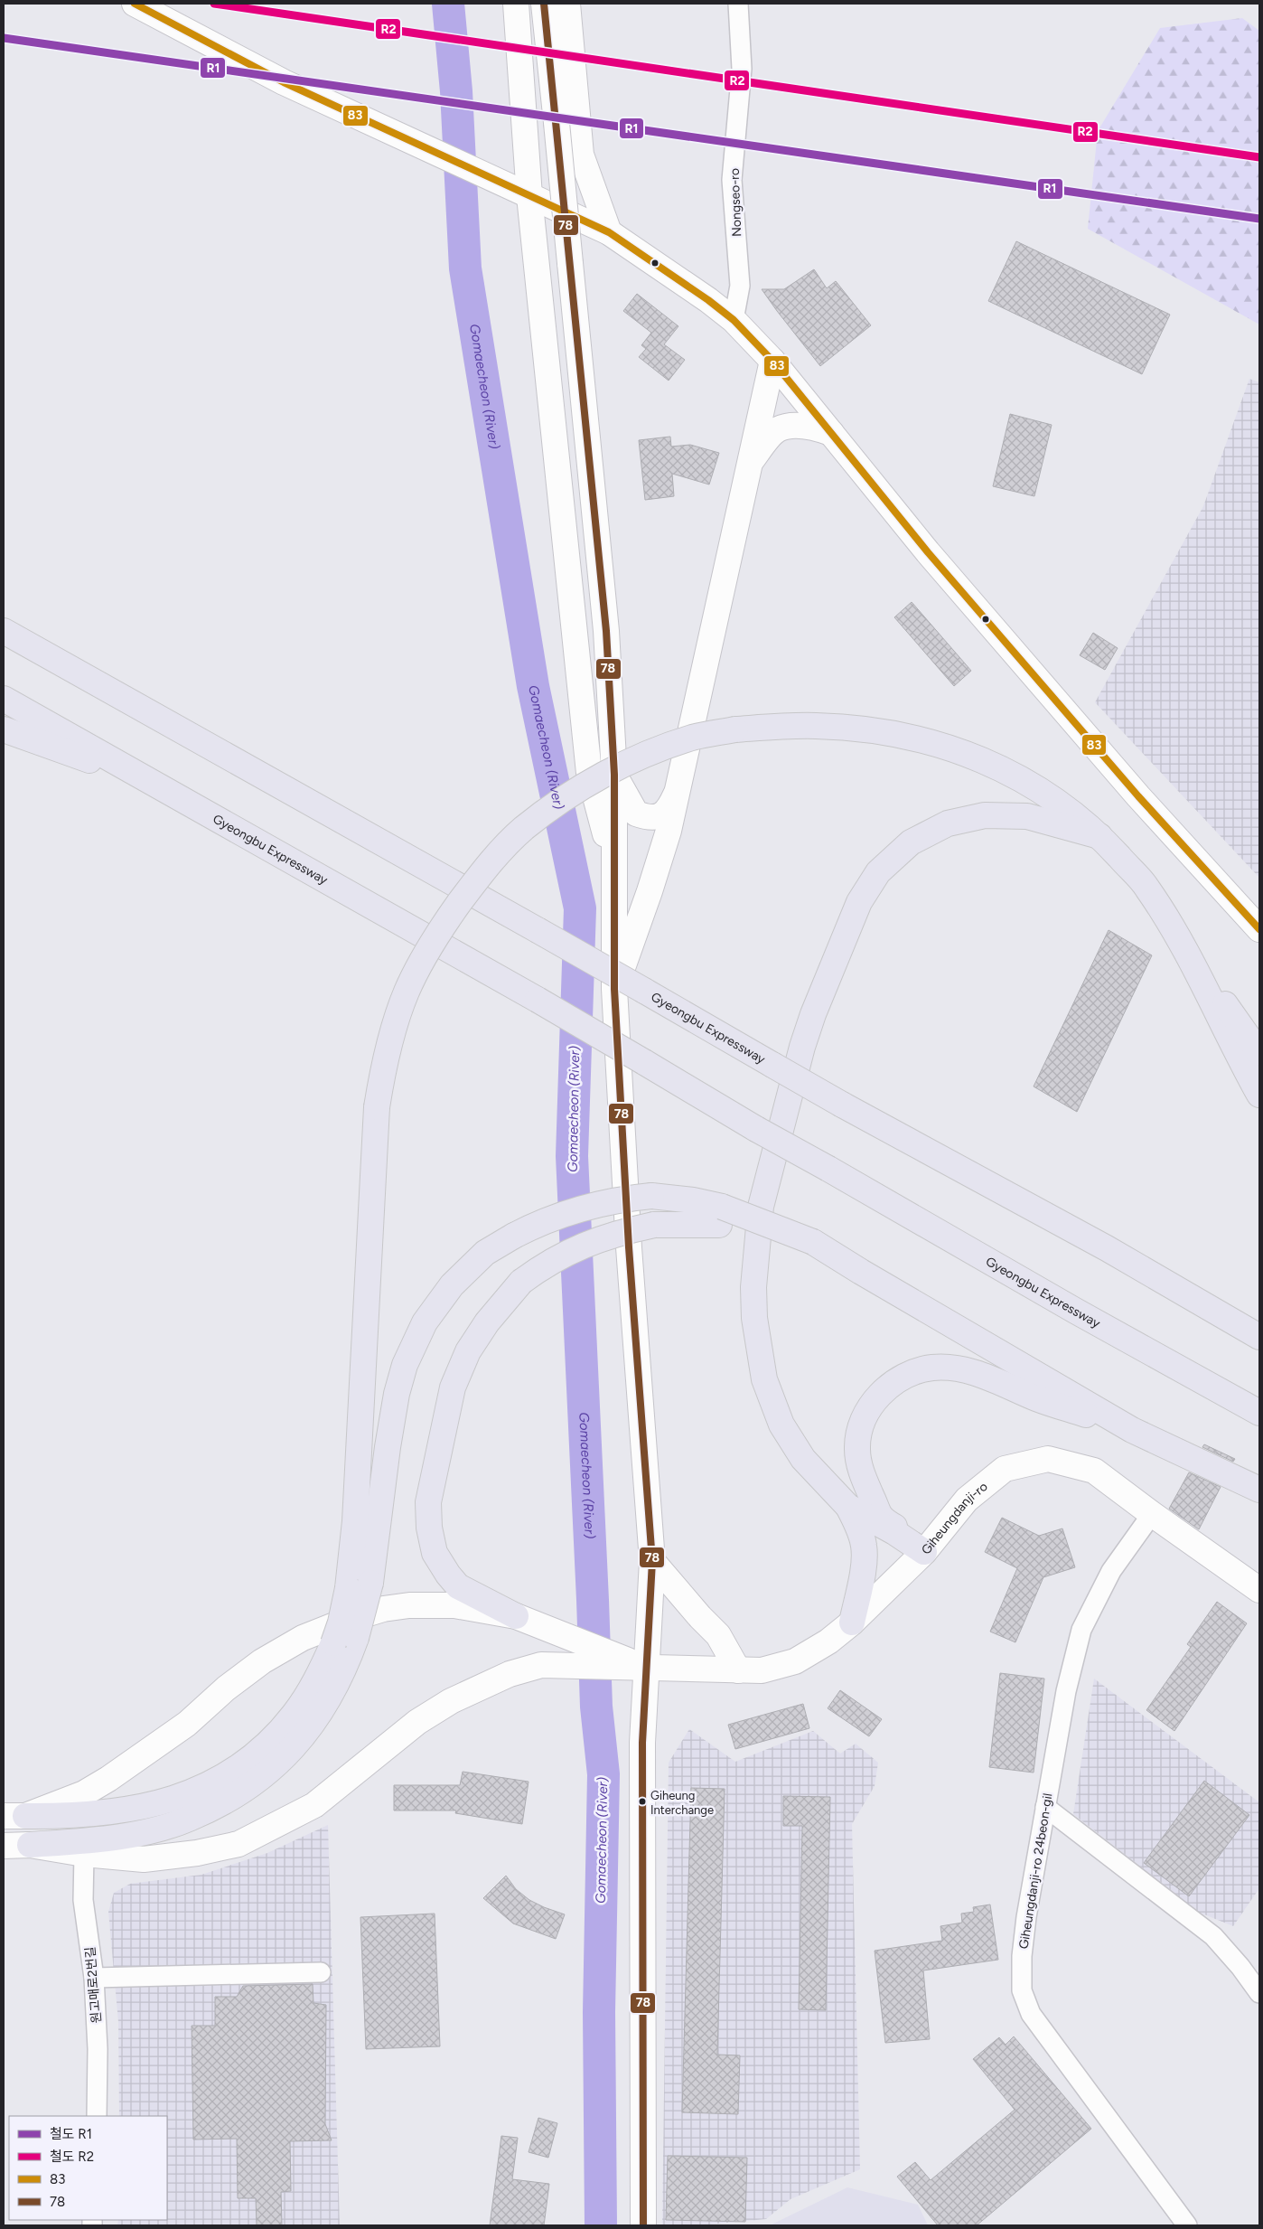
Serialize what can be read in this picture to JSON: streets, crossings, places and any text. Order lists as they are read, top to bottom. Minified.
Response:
{"streets":{"highway":["Gyeongbu Expressway"],"main road":["Giheungdanji-ro"],"street":["Nongseo-ro","Giheungdanji-ro 24beon-gil","원고매로2번길"]},"crossings":[["Giheungdanji-ro","Giheungdanji-ro 24beon-gil"]],"water":["Gomaecheon (River)"],"places":["Giheung Interchange"],"lines":["rail line R2","transit line 83","transit line 78","rail line R1"],"legend":["철도 R1","철도 R2","83","78"]}
